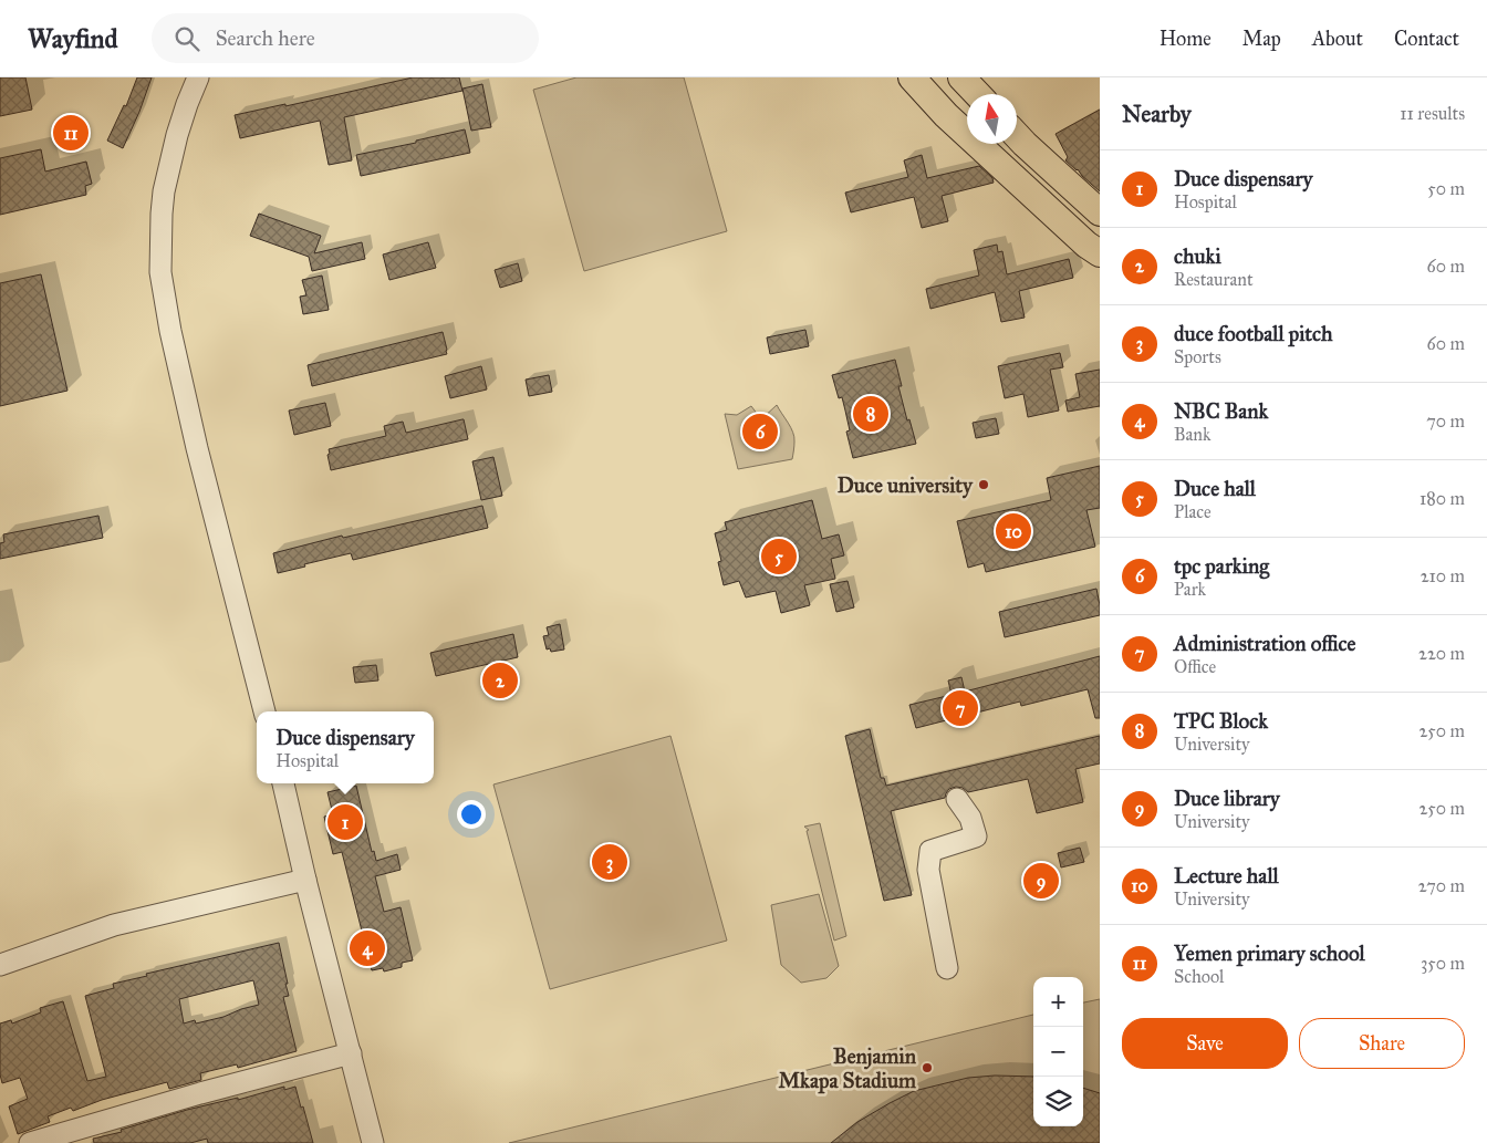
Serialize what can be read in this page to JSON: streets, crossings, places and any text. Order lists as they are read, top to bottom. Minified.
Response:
{"places":["Duce university","Benjamin Mkapa Stadium"],"north":"top","page":{"header":"Wayfind","search":"Search here","nav":["Home","Map","About","Contact"],"heading":["Nearby","11 results"],"pins":["11","8","6","10","5","2","7","1","3","9","4"],"list":[{"mark":"1","name":"Duce dispensary","note":"Hospital","value":"50 m"},{"mark":"2","name":"chuki","note":"Restaurant","value":"60 m"},{"mark":"3","name":"duce football pitch","note":"Sports","value":"60 m"},{"mark":"4","name":"NBC Bank","note":"Bank","value":"70 m"},{"mark":"5","name":"Duce hall","note":"Place","value":"180 m"},{"mark":"6","name":"tpc parking","note":"Park","value":"210 m"},{"mark":"7","name":"Administration office","note":"Office","value":"220 m"},{"mark":"8","name":"TPC Block","note":"University","value":"250 m"},{"mark":"9","name":"Duce library","note":"University","value":"250 m"},{"mark":"10","name":"Lecture hall","note":"University","value":"270 m"},{"mark":"11","name":"Yemen primary school","note":"School","value":"350 m"}],"popup":["Duce dispensary","Hospital"],"map_buttons":["+","−"],"buttons":["Save","Share"]}}
